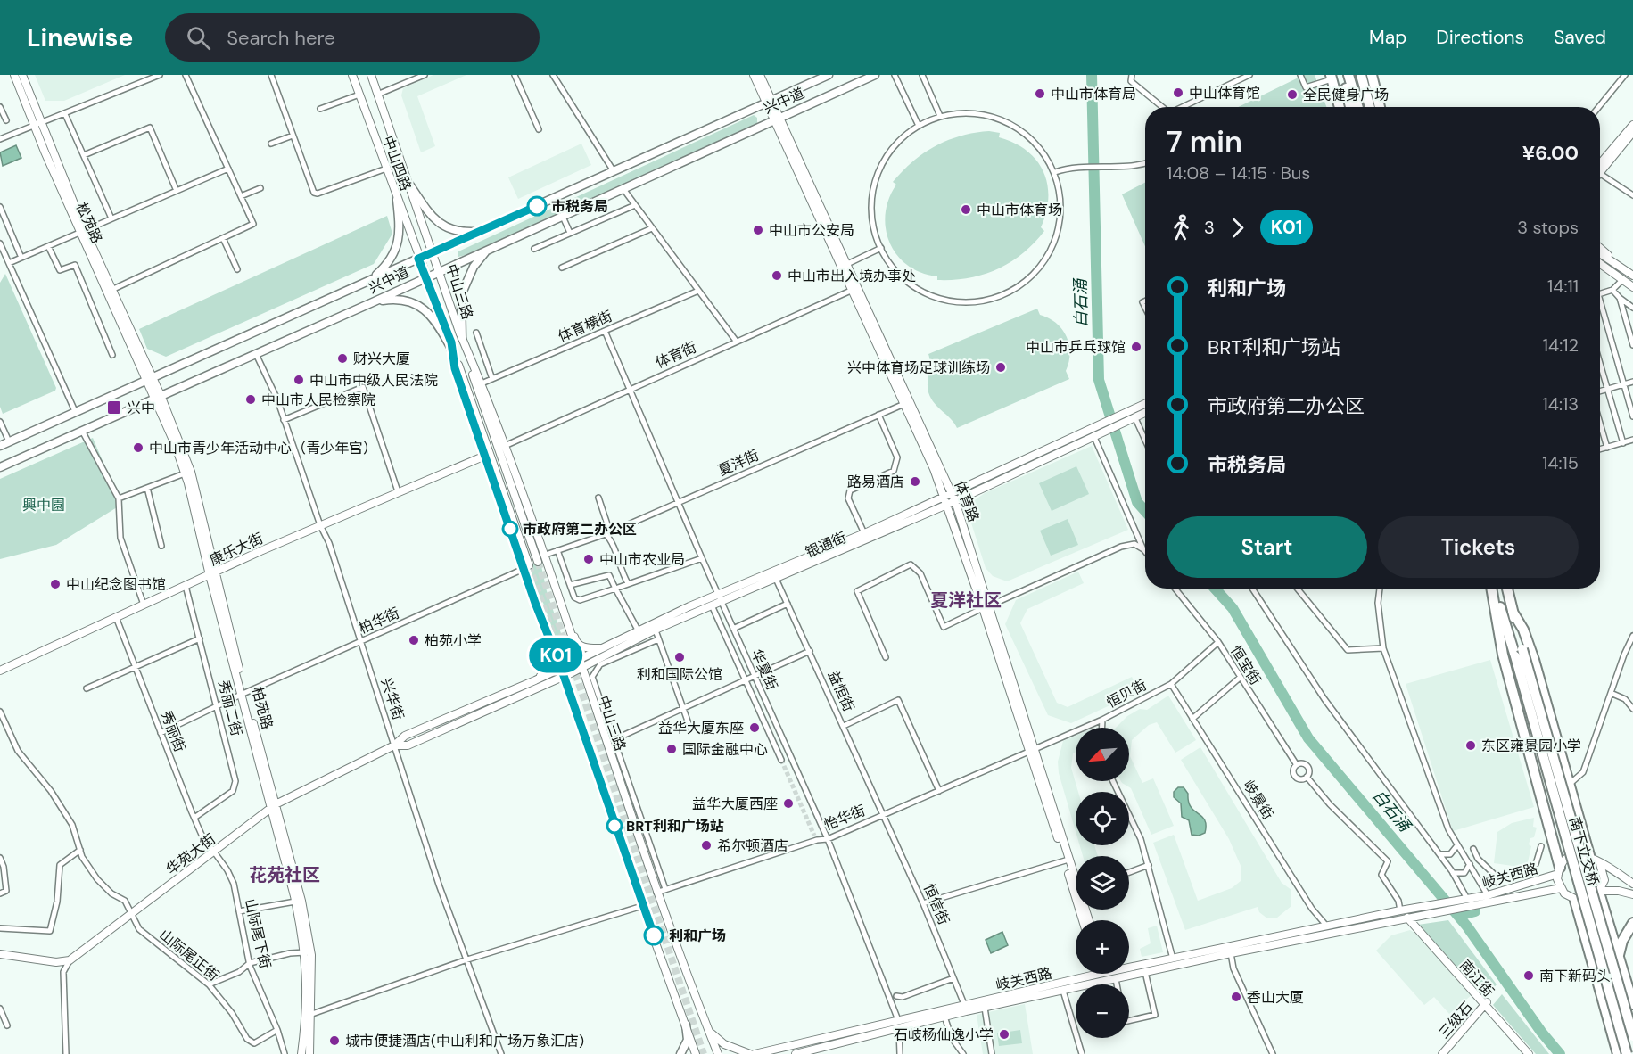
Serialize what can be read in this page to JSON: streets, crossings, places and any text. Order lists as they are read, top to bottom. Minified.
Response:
{"streets":{"highway":["南下立交桥"],"main road":["兴中道","中山四路","松苑路","中山三路","体育路","银通街","康乐大街","柏苑路","华苑大街","岐关西路","南江街","三级石"],"street":["体育横街","体育街","夏洋街","柏华街","恒宝街","华夏街","益恒街","恒贝街","兴华街","秀丽二街","秀丽街","岐景街","怡华街","恒信街","山际尾下街","山际尾正街"]},"crossings":[["兴中道","中山四路"],["兴中道","松苑路"],["兴中道","中山三路"],["兴中道","体育路"],["兴中道","兴华街"],["兴中道","柏苑路"],["中山四路","中山三路"],["松苑路","柏苑路"],["中山三路","体育横街"],["中山三路","体育街"],["中山三路","银通街"],["中山三路","康乐大街"],["中山三路","柏华街"],["中山三路","怡华街"],["中山三路","华苑大街"],["体育横街","华夏街"],["体育街","体育路"],["体育街","华夏街"],["夏洋街","体育路"],["夏洋街","华夏街"],["体育路","银通街"],["体育路","恒贝街"],["体育路","怡华街"],["银通街","华夏街"],["银通街","益恒街"],["银通街","华苑大街"],["康乐大街","兴华街"],["康乐大街","秀丽二街"],["康乐大街","柏苑路"],["康乐大街","秀丽街"],["柏华街","兴华街"],["柏华街","秀丽二街"],["柏华街","柏苑路"],["柏华街","秀丽街"],["恒宝街","恒贝街"],["恒宝街","岐关西路"],["华夏街","怡华街"],["华夏街","岐关西路"],["益恒街","怡华街"],["益恒街","恒信街"],["恒贝街","岐景街"],["恒贝街","怡华街"],["兴华街","华苑大街"],["秀丽二街","秀丽街"],["柏苑路","华苑大街"],["秀丽街","华苑大街"],["秀丽街","山际尾下街"],["岐景街","岐关西路"],["怡华街","恒信街"],["华苑大街","山际尾下街"],["华苑大街","山际尾正街"],["岐关西路","恒信街"],["岐关西路","南江街"],["山际尾下街","山际尾正街"]],"districts":["夏洋社区","花苑社区"],"water":["白石涌"],"parks":["興中園"],"places":{"other":["中山体育馆","中山市体育局","全民健身广场","市税务局","中山市体育场","中山市公安局","中山市出入境办事处","中山市乒乓球馆","财兴大厦","兴中体育场足球训练场","中山市中级人民法院","中山市人民检察院","中山市青少年活动中心（青少年宫）","路易酒店","市政府第二办公区","中山市农业局","中山纪念图书馆","柏苑小学","利和国际公馆","益华大厦东座","东区雍景园小学","国际金融中心","益华大厦西座","BRT利和广场站","希尔顿酒店","利和广场","南下新码头","香山大厦","石岐杨仙逸小学","城市便捷酒店(中山利和广场万象汇店)"],"transit":["兴中"]},"lines":["bus line K01"],"north":"bottom left","page":{"header":"Linewise","search":"Search here","nav":["Map","Directions","Saved"],"on_map":"K01","heading":["7 min","14:08 – 14:15 · Bus","¥6.00"],"legs":["3","K01","3 stops"],"list":[{"name":"利和广场","value":"14:11"},{"name":"BRT利和广场站","value":"14:12"},{"name":"市政府第二办公区","value":"14:13"},{"name":"市税务局","value":"14:15"}],"buttons":["Start","Tickets"],"map_buttons":["+","−"]}}
